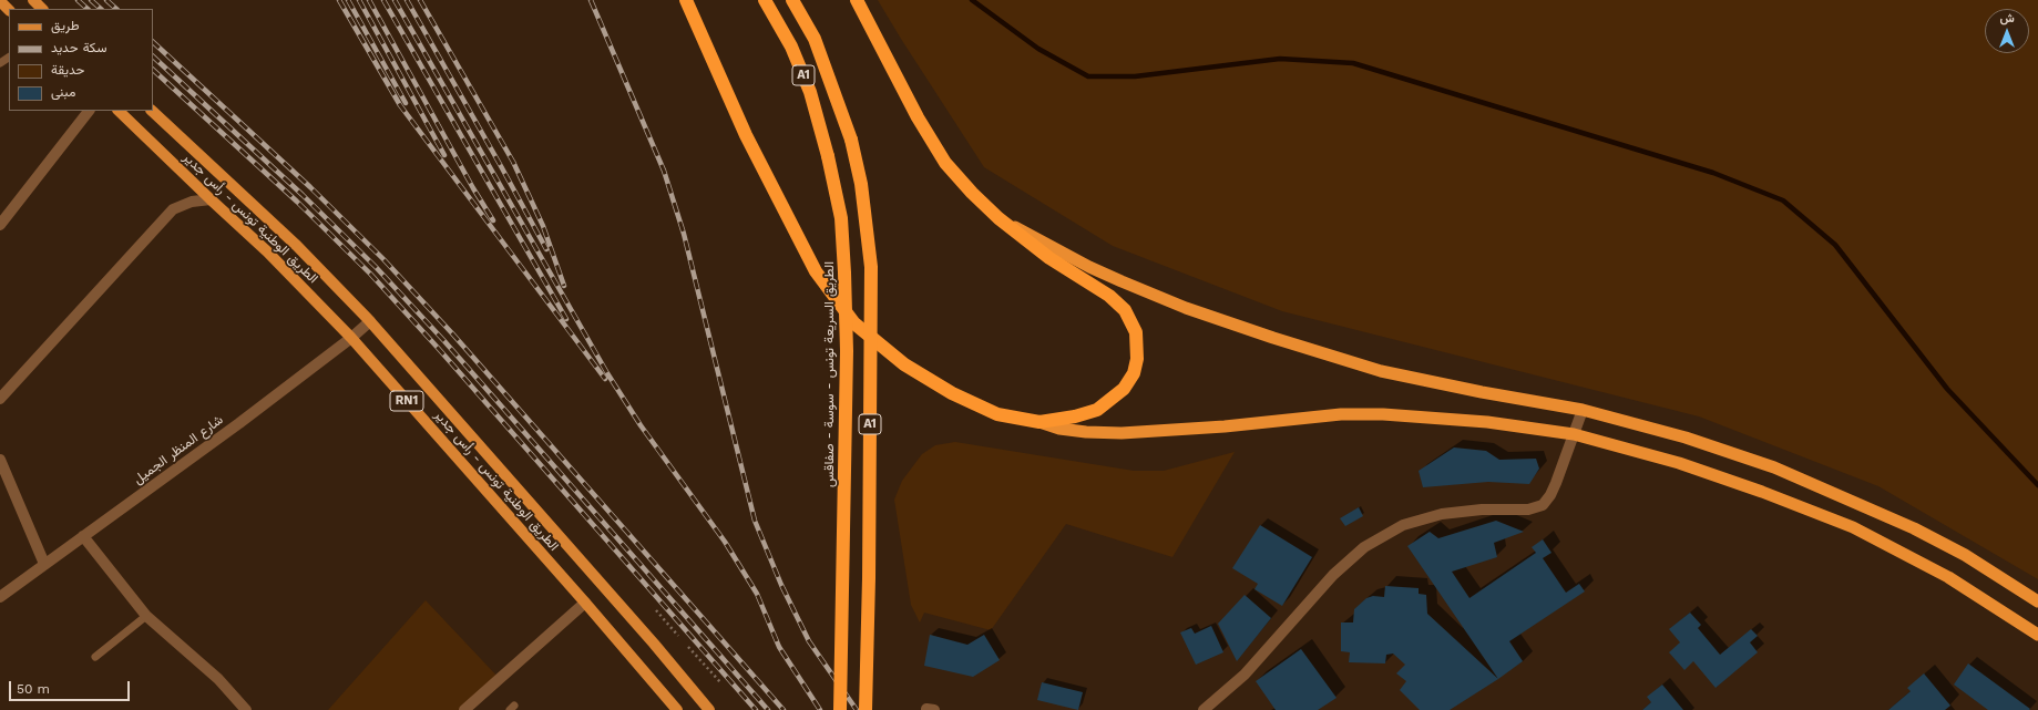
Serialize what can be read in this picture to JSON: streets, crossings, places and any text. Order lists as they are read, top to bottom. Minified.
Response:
{"streets":{"highway":["A1","الطريق السريعة تونس - سوسة - صفاقس"],"main road":["الطريق الوطنية تونس - رأس جدير","RN1"],"street":["شارع المنظر الجميل"]},"crossings":[["الطريق الوطنية تونس - رأس جدير","شارع المنظر الجميل"]],"legend":["طريق","سكة حديد","حديقة","مبنى"],"scale_bar":"50 m","north":"top"}
